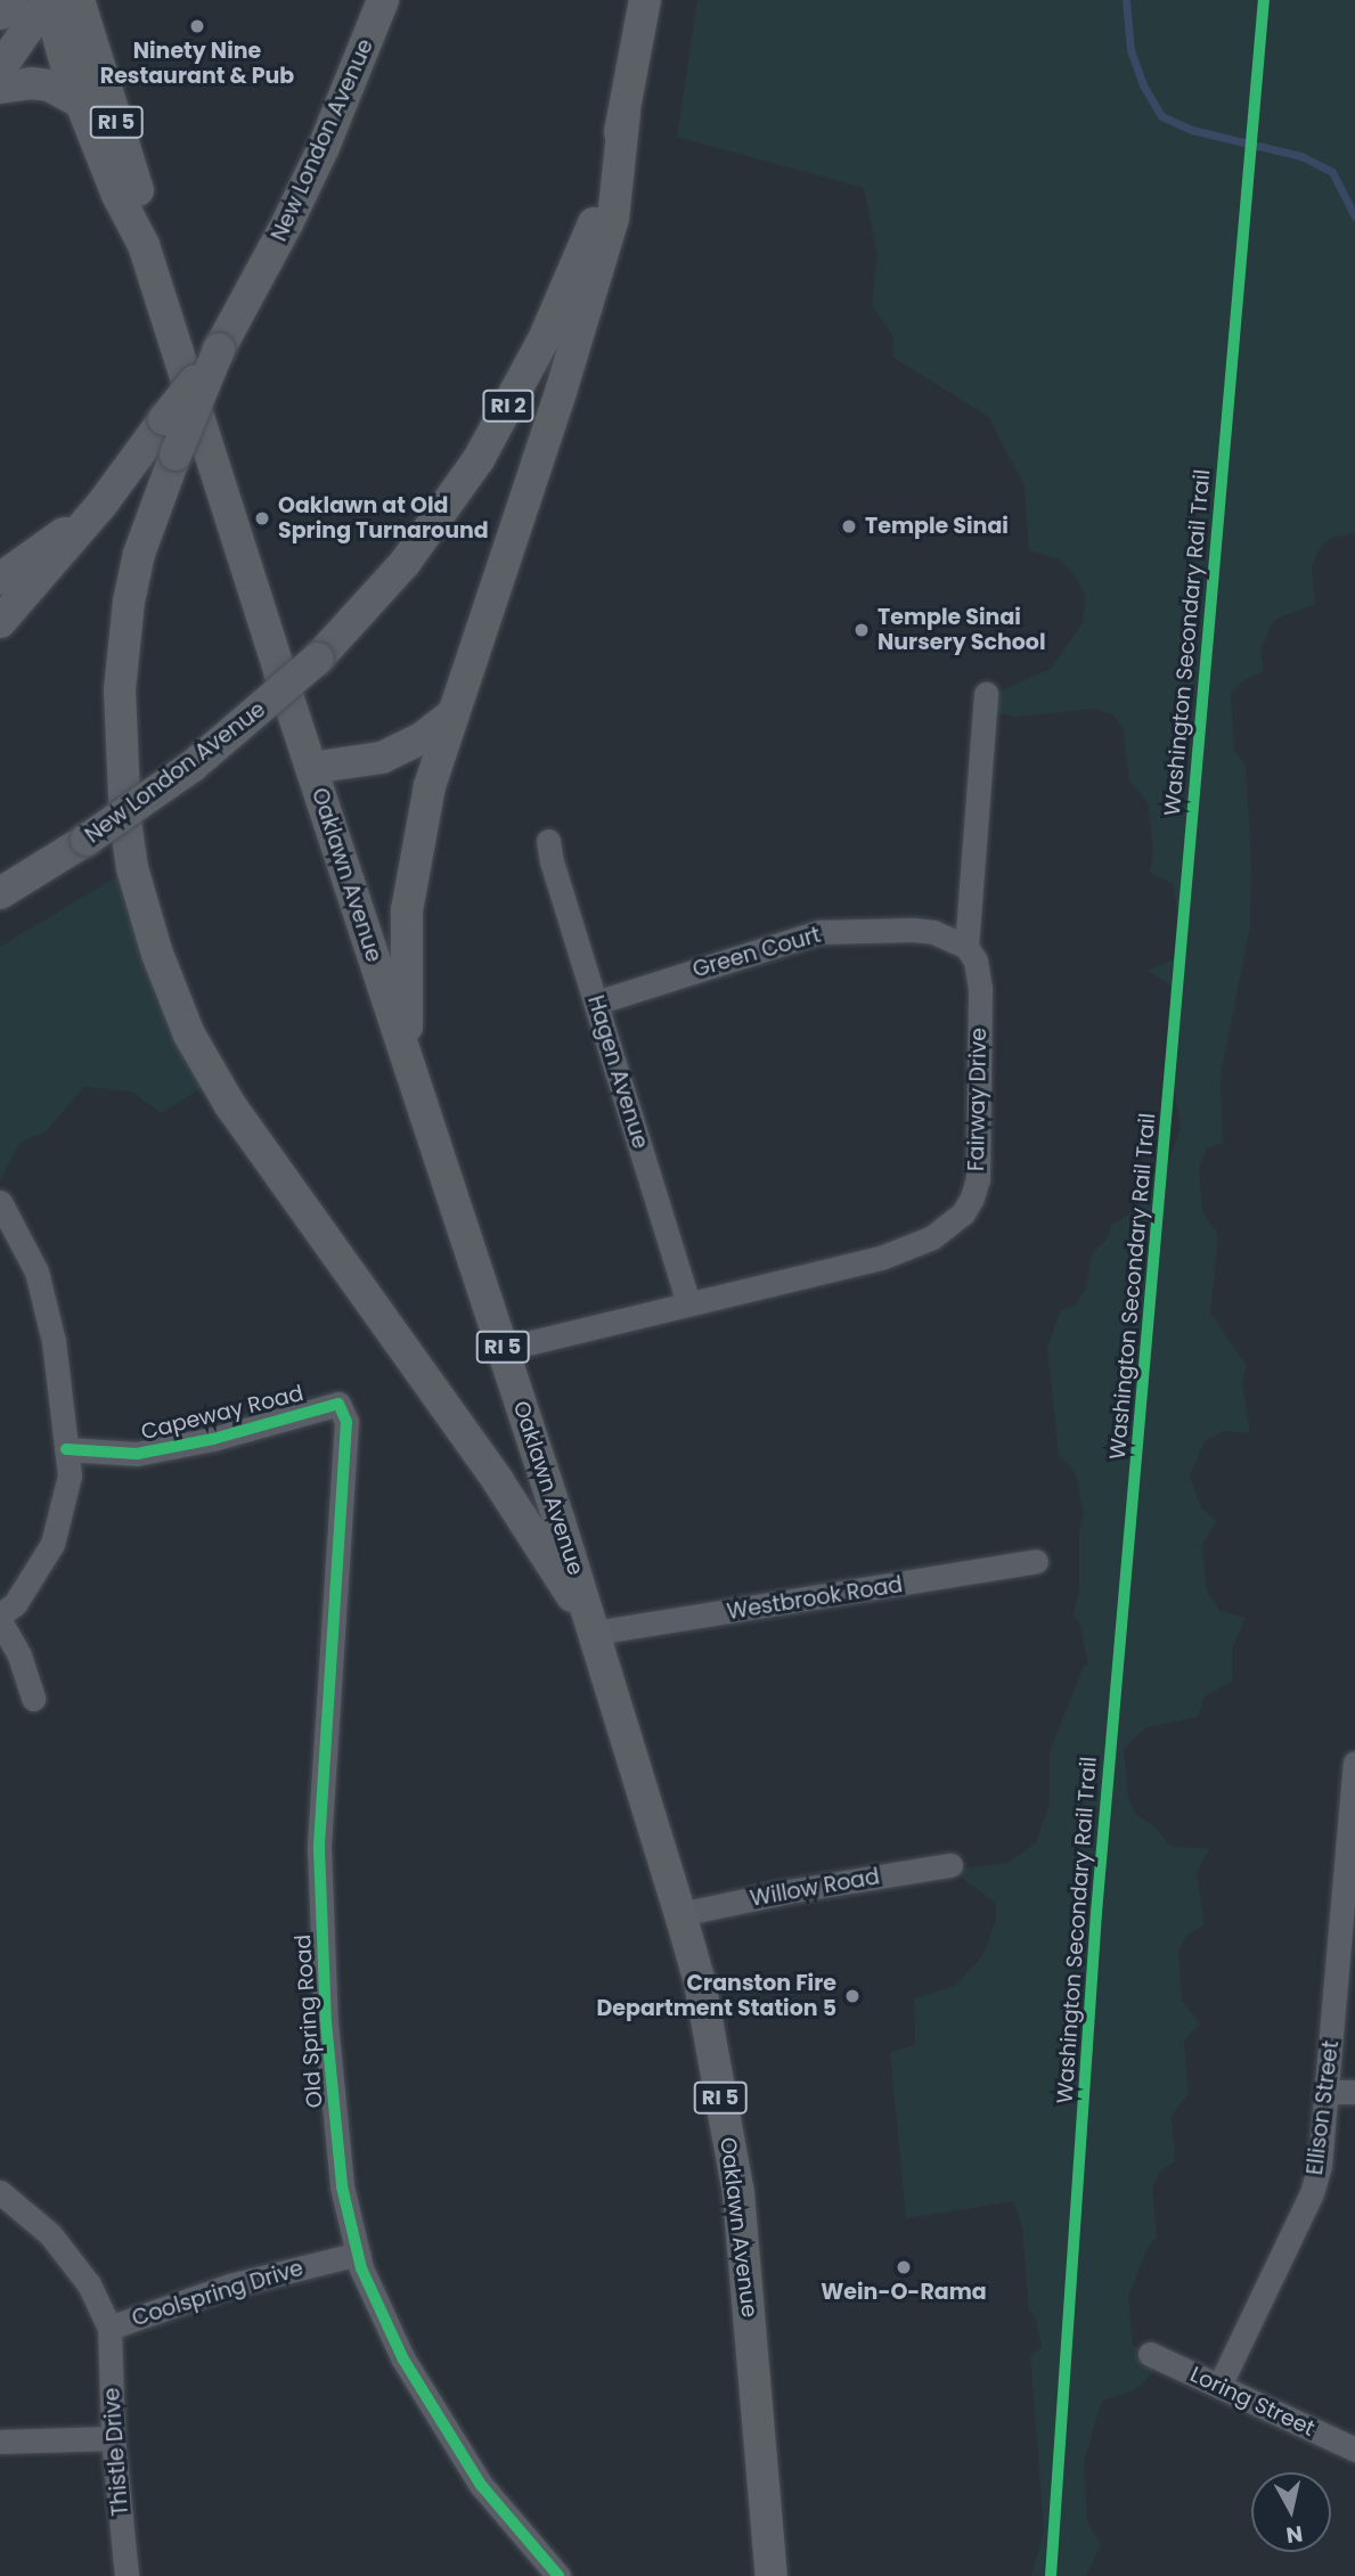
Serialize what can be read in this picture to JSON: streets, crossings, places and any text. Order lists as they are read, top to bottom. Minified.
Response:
{"streets":{"main road":["RI 5","New London Avenue","RI 2","Oaklawn Avenue"],"street":["Green Court","Hagen Avenue","Fairway Drive","Capeway Road","Westbrook Road","Willow Road","Old Spring Road","Ellison Street","Coolspring Drive","Loring Street","Thistle Drive"],"cycle path":["Washington Secondary Rail Trail"]},"crossings":[["Oaklawn Avenue","Fairway Drive"],["Oaklawn Avenue","Westbrook Road"],["Oaklawn Avenue","Willow Road"],["Green Court","Hagen Avenue"],["Green Court","Fairway Drive"],["Hagen Avenue","Fairway Drive"],["Capeway Road","Old Spring Road"],["Old Spring Road","Coolspring Drive"],["Ellison Street","Loring Street"],["Coolspring Drive","Thistle Drive"]],"places":["Ninety Nine Restaurant & Pub","Oaklawn at Old Spring Turnaround","Temple Sinai","Temple Sinai Nursery School","Cranston Fire Department Station 5","Wein-O-Rama"],"north":"bottom"}
